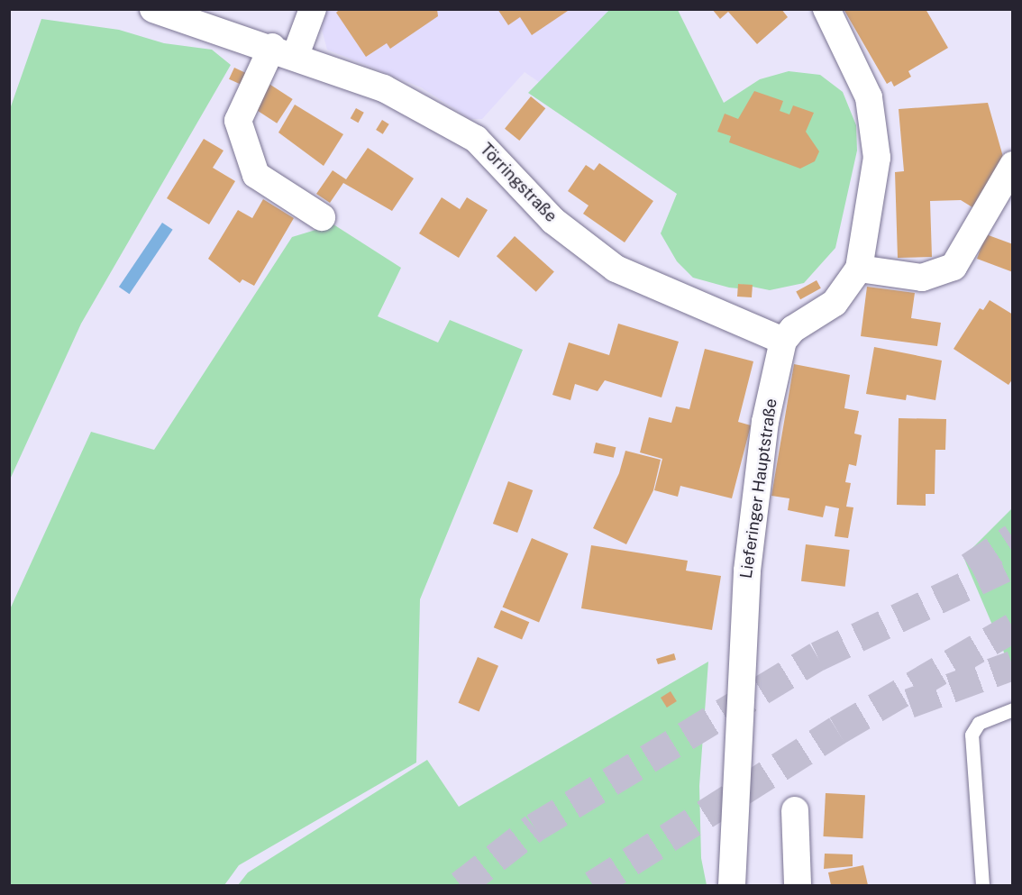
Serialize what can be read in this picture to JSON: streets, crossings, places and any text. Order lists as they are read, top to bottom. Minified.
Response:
{"streets":{"street":["Törringstraße","Lieferinger Hauptstraße"]},"crossings":[["Törringstraße","Lieferinger Hauptstraße"]]}
